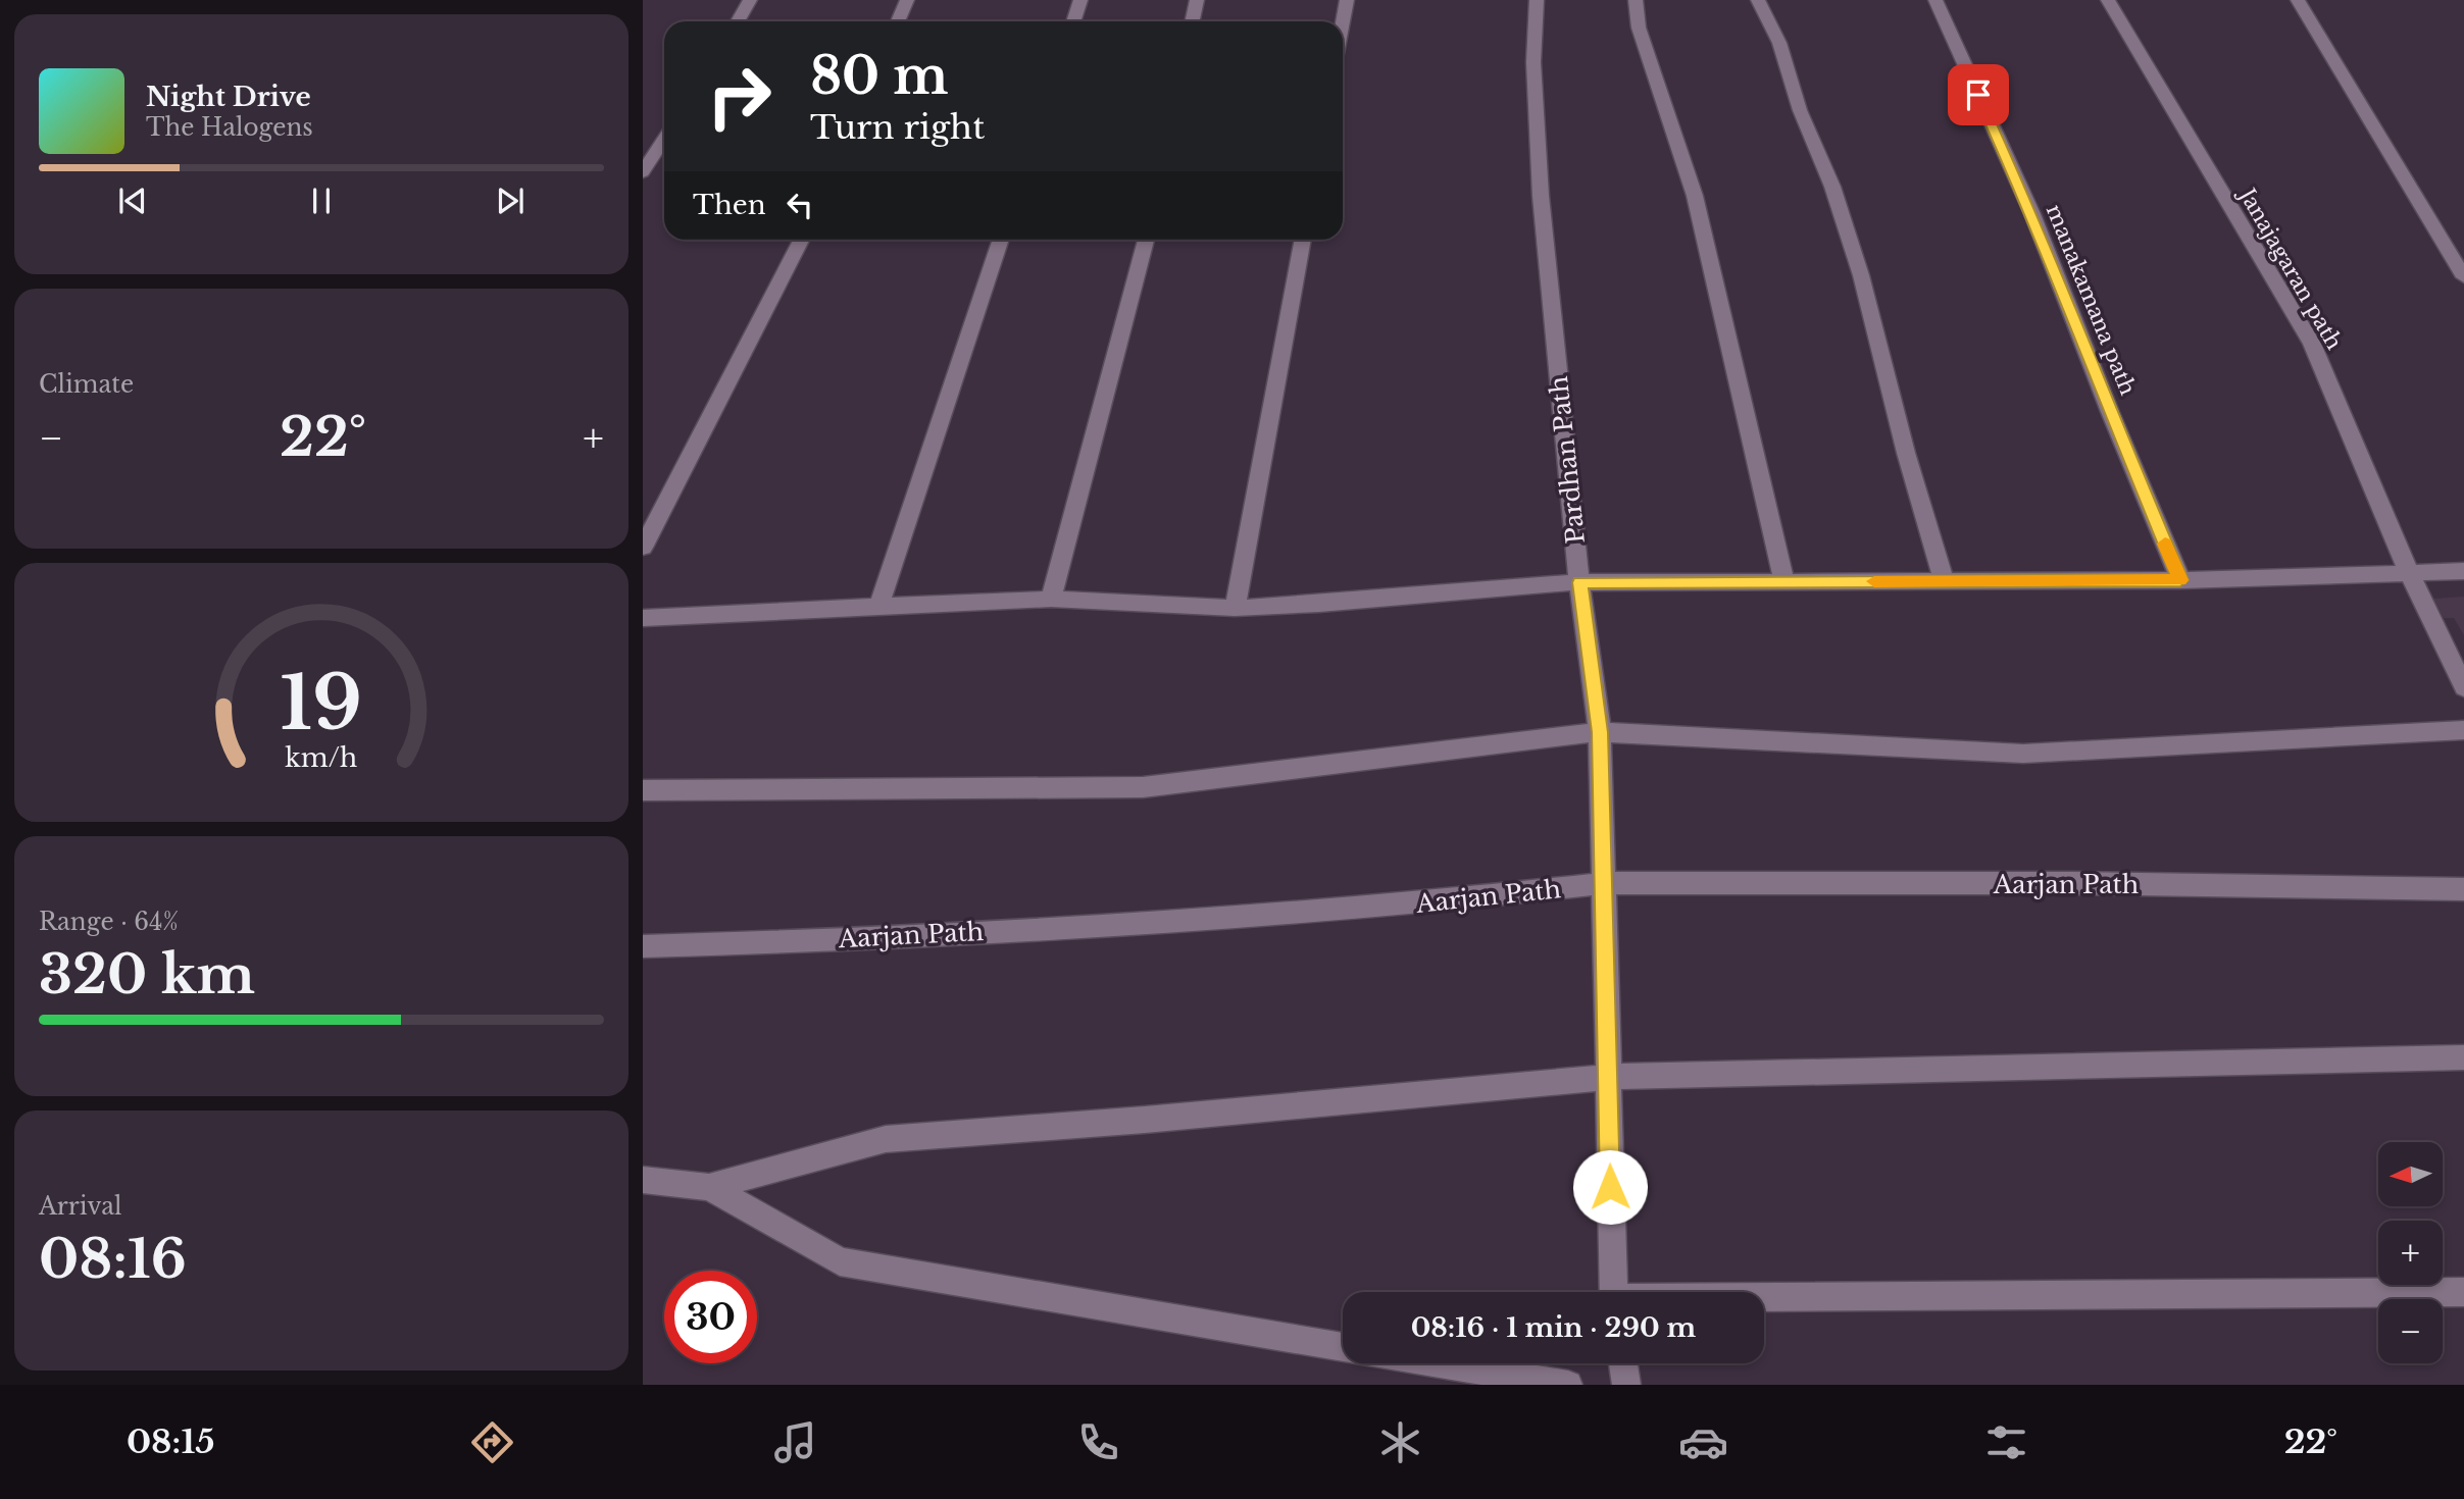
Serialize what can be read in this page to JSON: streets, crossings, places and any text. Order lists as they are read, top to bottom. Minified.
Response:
{"streets":{"street":["Janajagaran path","manakamana path","Pardhan Path","Aarjan Path"]},"crossings":[["Pardhan Path","Aarjan Path"]],"north":"left","page":{"turn":["80 m","Turn right"],"song":["Night Drive","The Halogens"],"then":"Then","tile":["Climate",["Range · 64%","320 km"],["Arrival","08:16"]],"heat":["−","22°","+"],"map_buttons":["+","−"],"limit":"30","trip":"08:16 · 1 min · 290 m","tabs":["08:15","22°"],"gauge":["19","km/h"]}}
